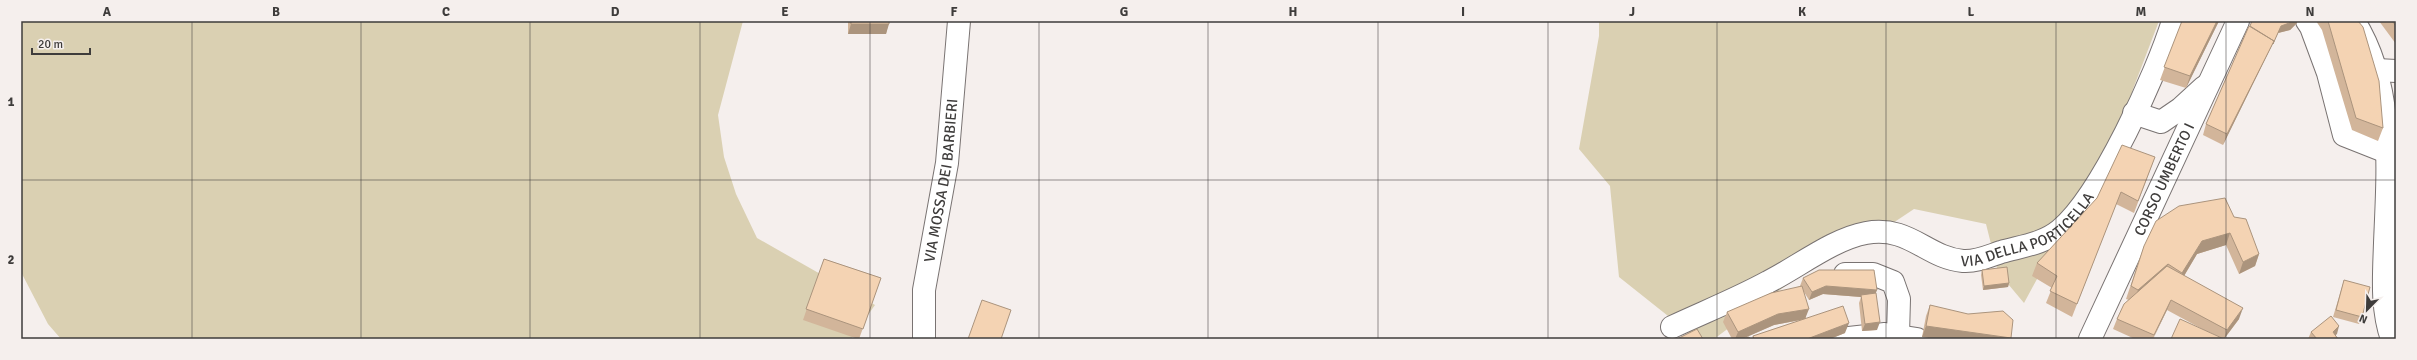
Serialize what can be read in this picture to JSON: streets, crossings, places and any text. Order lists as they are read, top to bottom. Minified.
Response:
{"streets":{"street":["VIA MOSSA DEI BARBIERI","CORSO UMBERTO I","VIA DELLA PORTICELLA"]},"scale_bar":"20 m","north":"bottom left","grid":{"columns":["A","B","C","D","E","F","G","H","I","J","K","L","M","N"],"rows":["1","2"]}}
